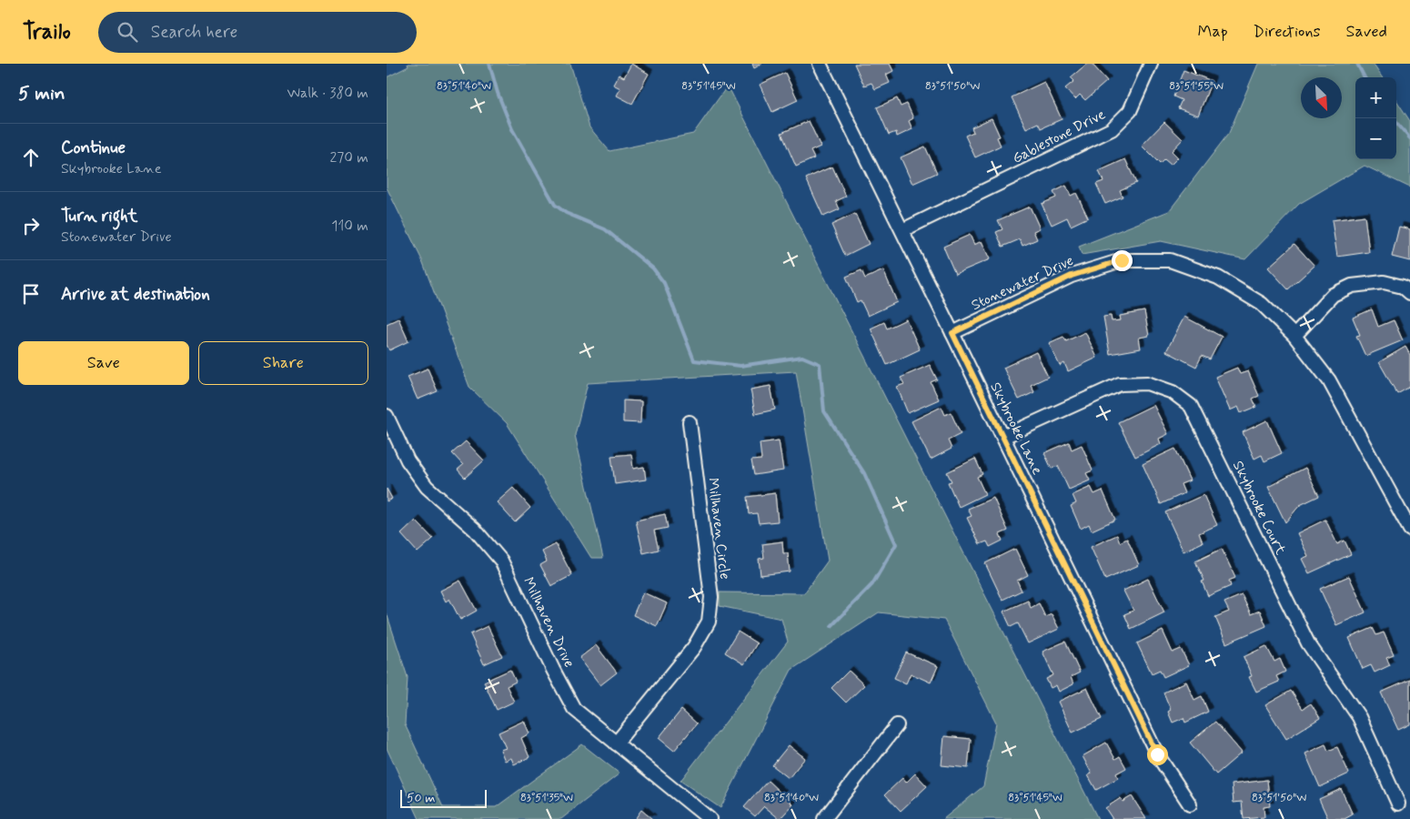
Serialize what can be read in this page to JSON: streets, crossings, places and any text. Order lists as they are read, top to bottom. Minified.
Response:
{"streets":{"street":["Gablestone Drive","Stonewater Drive","Skybrooke Lane","Skybrooke Court","Millhaven Circle","Millhaven Drive"]},"crossings":[["Gablestone Drive","Skybrooke Lane"],["Stonewater Drive","Skybrooke Lane"],["Skybrooke Lane","Skybrooke Court"],["Millhaven Circle","Millhaven Drive"]],"scale_bar":"50 m","north":"bottom right","page":{"header":"Trailo","search":"Search here","nav":["Map","Directions","Saved"],"heading":["5 min","Walk · 380 m"],"map_buttons":["+","−"],"list":[["Continue","Skybrooke Lane","270 m"],["Turn right","Stonewater Drive","110 m"],"Arrive at destination"],"buttons":["Save","Share"],"scale":"50 m"},"coordinates":["83°51'40\"W","83°51'45\"W","83°51'50\"W","83°51'55\"W","83°51'35\"W"]}
